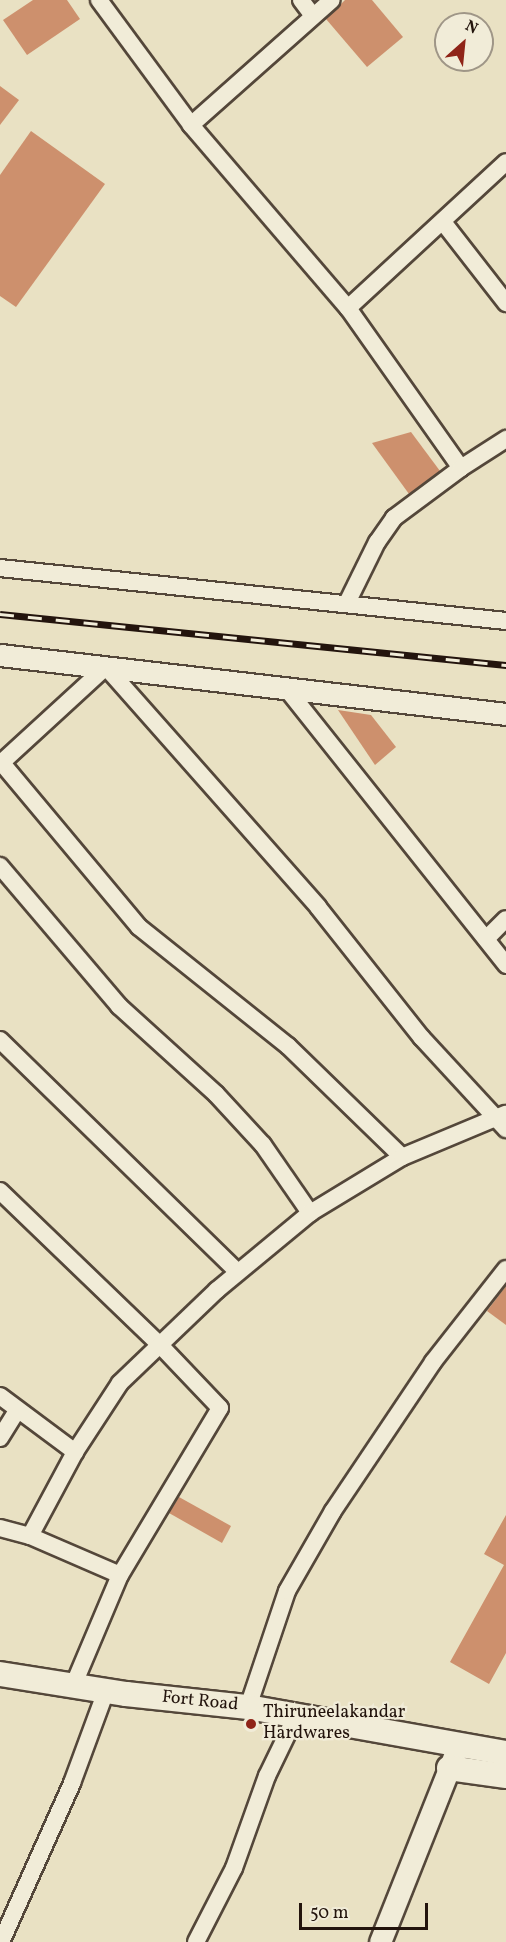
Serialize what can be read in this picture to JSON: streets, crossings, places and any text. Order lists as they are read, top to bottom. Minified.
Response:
{"streets":{"main road":["Fort Road"]},"places":["Thiruneelakandar Hardwares"],"scale_bar":"50 m","north":"top right"}
